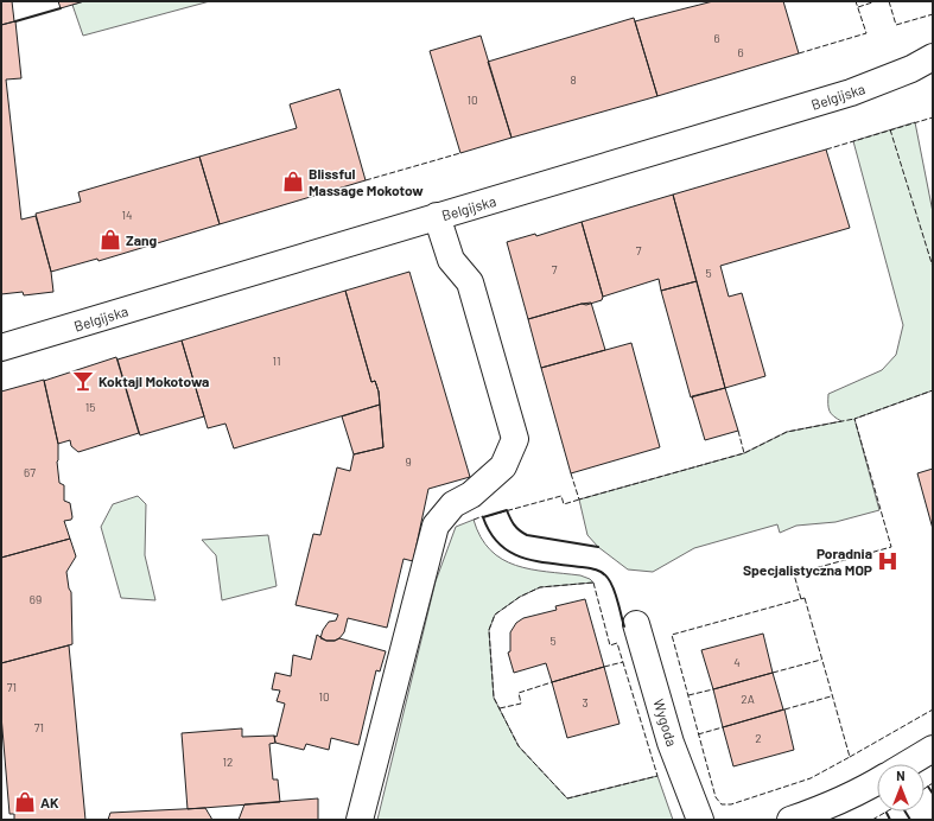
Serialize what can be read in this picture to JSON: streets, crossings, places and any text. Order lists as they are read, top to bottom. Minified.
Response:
{"streets":{"street":["Belgijska","Wygoda"]},"places":{"shop":["Blissful Massage Mokotow","Zang","AK"],"bar":["Koktajl Mokotowa"],"hospital":["Poradnia Specjalistyczna MOP"]},"house_numbers":["6","6","8","10","14","7","7","5","11","15","9","67","69","5","4","71","10","2A","3","71","2","12"],"north":"top"}
